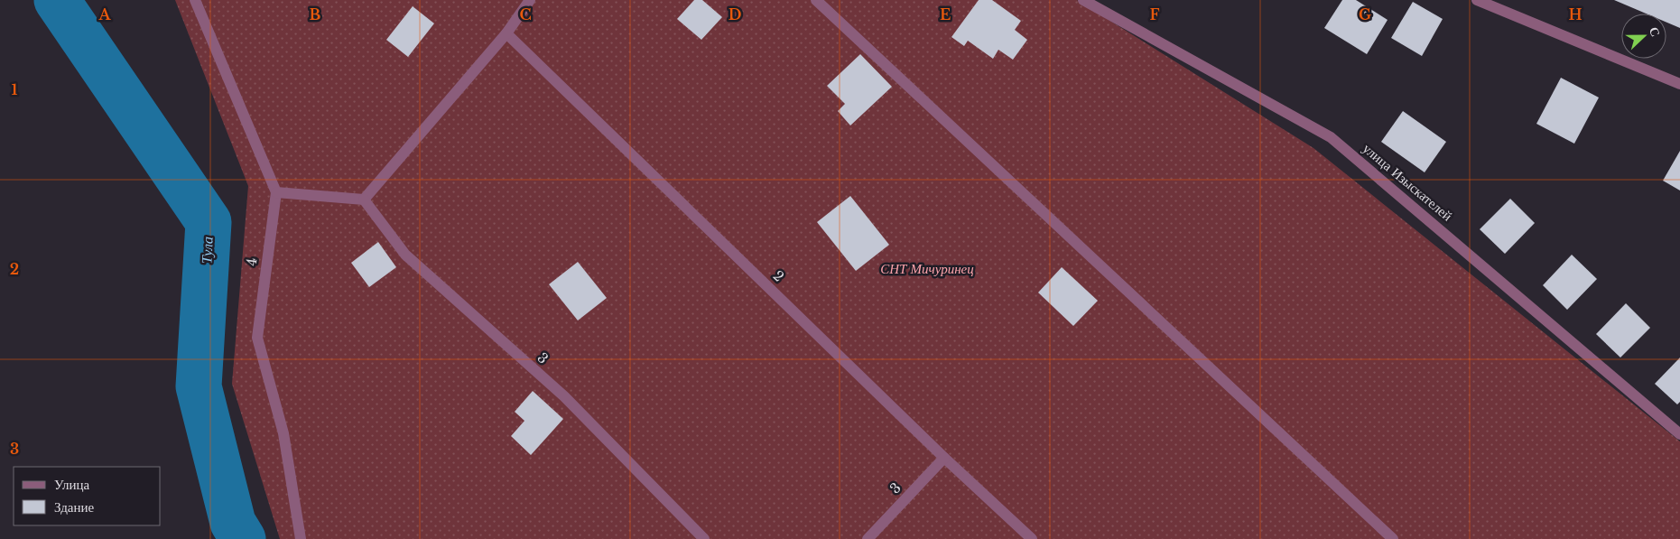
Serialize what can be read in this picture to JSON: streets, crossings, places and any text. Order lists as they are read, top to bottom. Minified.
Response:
{"streets":{"street":["улица Изыскателей","4","2","3"]},"crossings":[["2","3"]],"water":["Тула"],"parks":["СНТ Мичуринец"],"legend":["Улица","Здание"],"north":"right","grid":{"columns":["A","B","C","D","E","F","G","H"],"rows":["1","2","3"]}}
